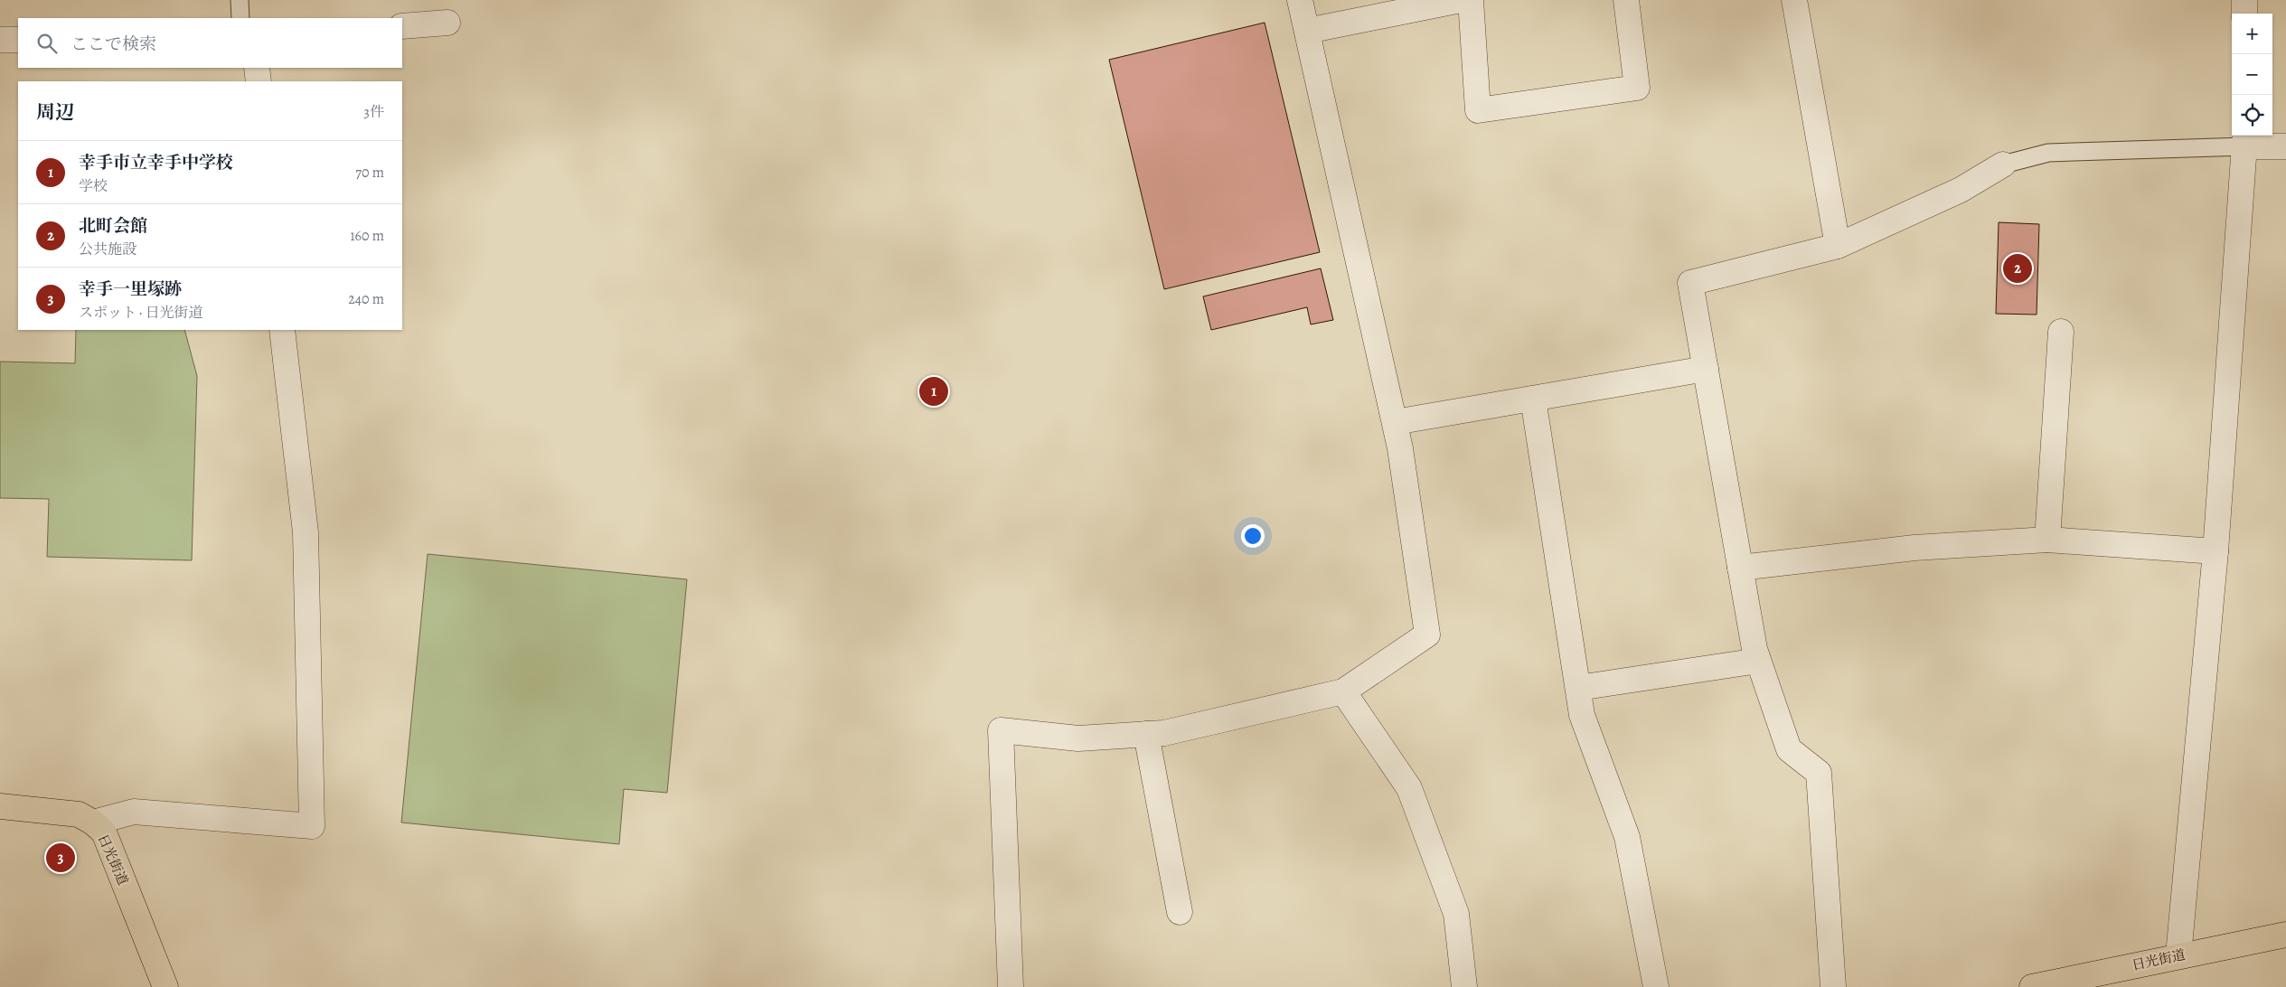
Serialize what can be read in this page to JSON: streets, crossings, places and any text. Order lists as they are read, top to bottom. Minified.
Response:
{"streets":{"main road":["日光街道"]},"page":{"map_buttons":["+","−"],"search":"ここで検索","heading":["周辺","3件"],"list":[{"mark":"1","name":"幸手市立幸手中学校","note":"学校","value":"70 m"},{"mark":"2","name":"北町会館","note":"公共施設","value":"160 m"},{"mark":"3","name":"幸手一里塚跡","note":"スポット · 日光街道","value":"240 m"}],"pins":["2","1","3"]}}
